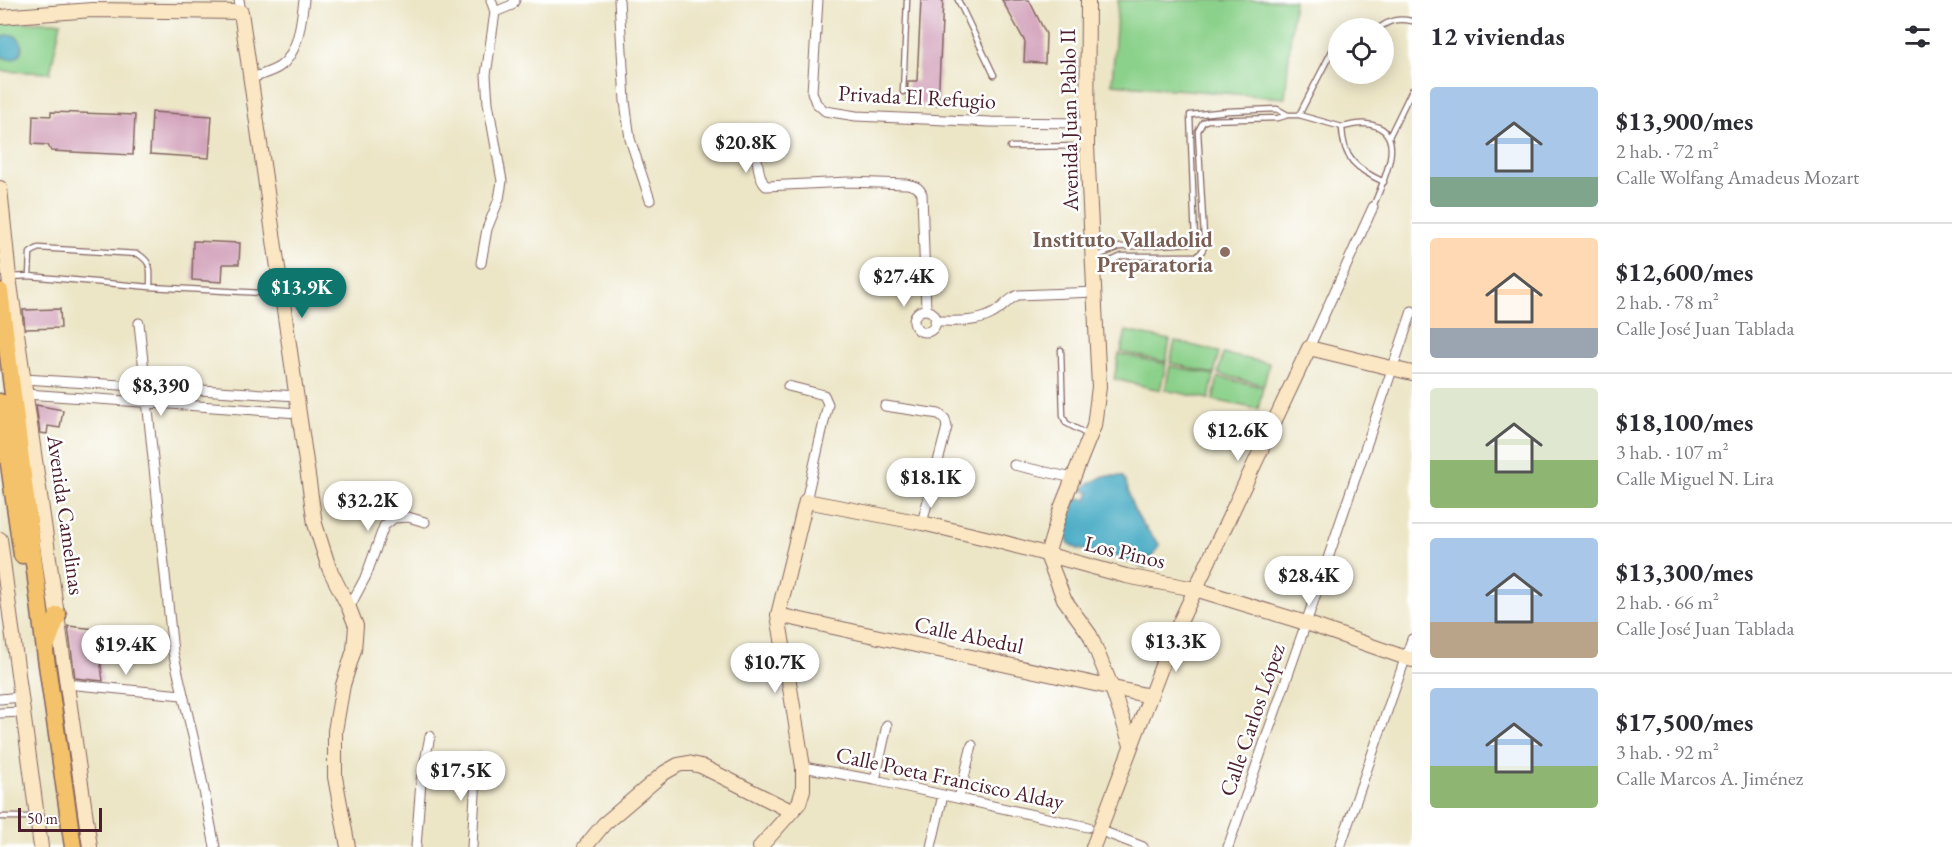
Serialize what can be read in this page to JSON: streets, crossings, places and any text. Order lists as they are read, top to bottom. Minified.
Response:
{"streets":{"highway":["Avenida Camelinas"],"street":["Privada El Refugio","Avenida Juan Pablo II","Los Pinos","Calle Abedul","Calle Carlos López","Calle Poeta Francisco Alday"]},"crossings":[["Privada El Refugio","Avenida Juan Pablo II"],["Avenida Juan Pablo II","Los Pinos"],["Los Pinos","Calle Carlos López"]],"places":["Instituto Valladolid Preparatoria"],"scale_bar":"50 m","page":{"heading":"12 viviendas","list":[{"name":"$13,900/mes","note":"2 hab. · 72 m² · Calle Wolfang Amadeus Mozart"},{"name":"$12,600/mes","note":"2 hab. · 78 m² · Calle José Juan Tablada"},{"name":"$18,100/mes","note":"3 hab. · 107 m² · Calle Miguel N. Lira"},{"name":"$13,300/mes","note":"2 hab. · 66 m² · Calle José Juan Tablada"},{"name":"$17,500/mes","note":"3 hab. · 92 m² · Calle Marcos A. Jiménez"}],"price":["$20.8K","$27.4K","$13.9K","$8,390","$12.6K","$18.1K","$32.2K","$28.4K","$13.3K","$19.4K","$10.7K","$17.5K"],"scale":"50 m"}}
